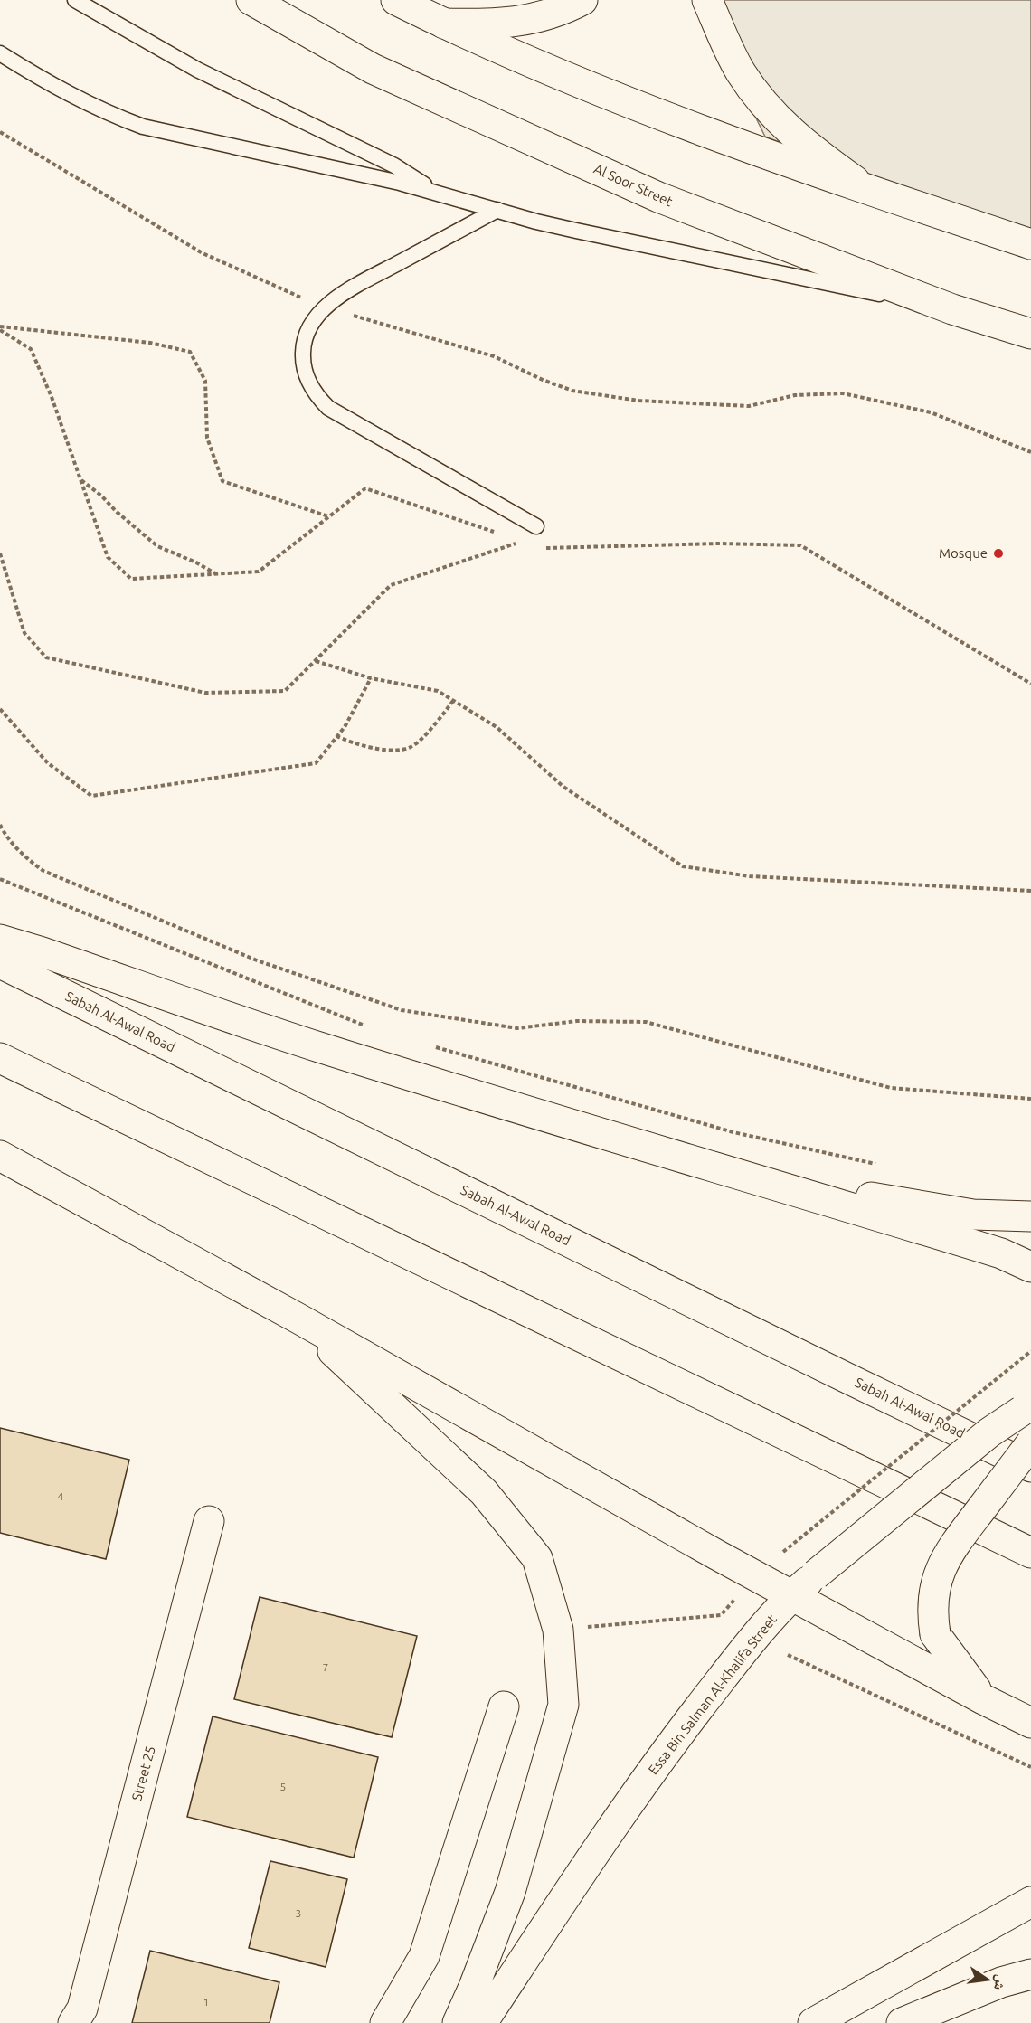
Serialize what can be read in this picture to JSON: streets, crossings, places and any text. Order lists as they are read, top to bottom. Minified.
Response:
{"streets":{"main road":["Al Soor Street","Sabah Al-Awal Road","Essa Bin Salman Al-Khalifa Street","Street 25"]},"places":["Mosque"],"house_numbers":["4","7","5","3","1"],"north":"right"}
